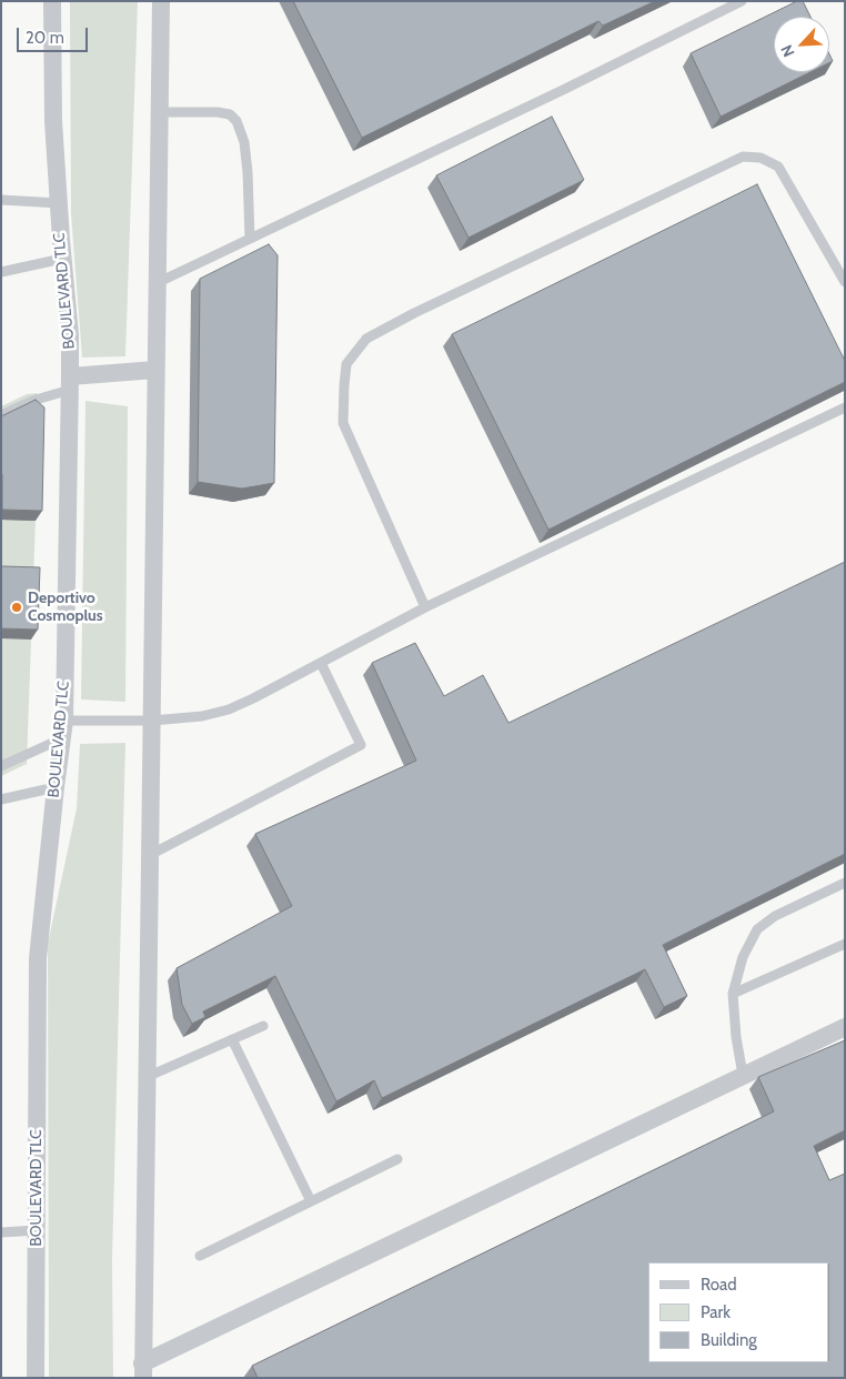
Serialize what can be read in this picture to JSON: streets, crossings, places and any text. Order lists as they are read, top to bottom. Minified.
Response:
{"streets":{"street":["BOULEVARD TLC"]},"places":["Deportivo Cosmoplus"],"legend":["Road","Park","Building"],"scale_bar":"20 m","north":"bottom left"}
